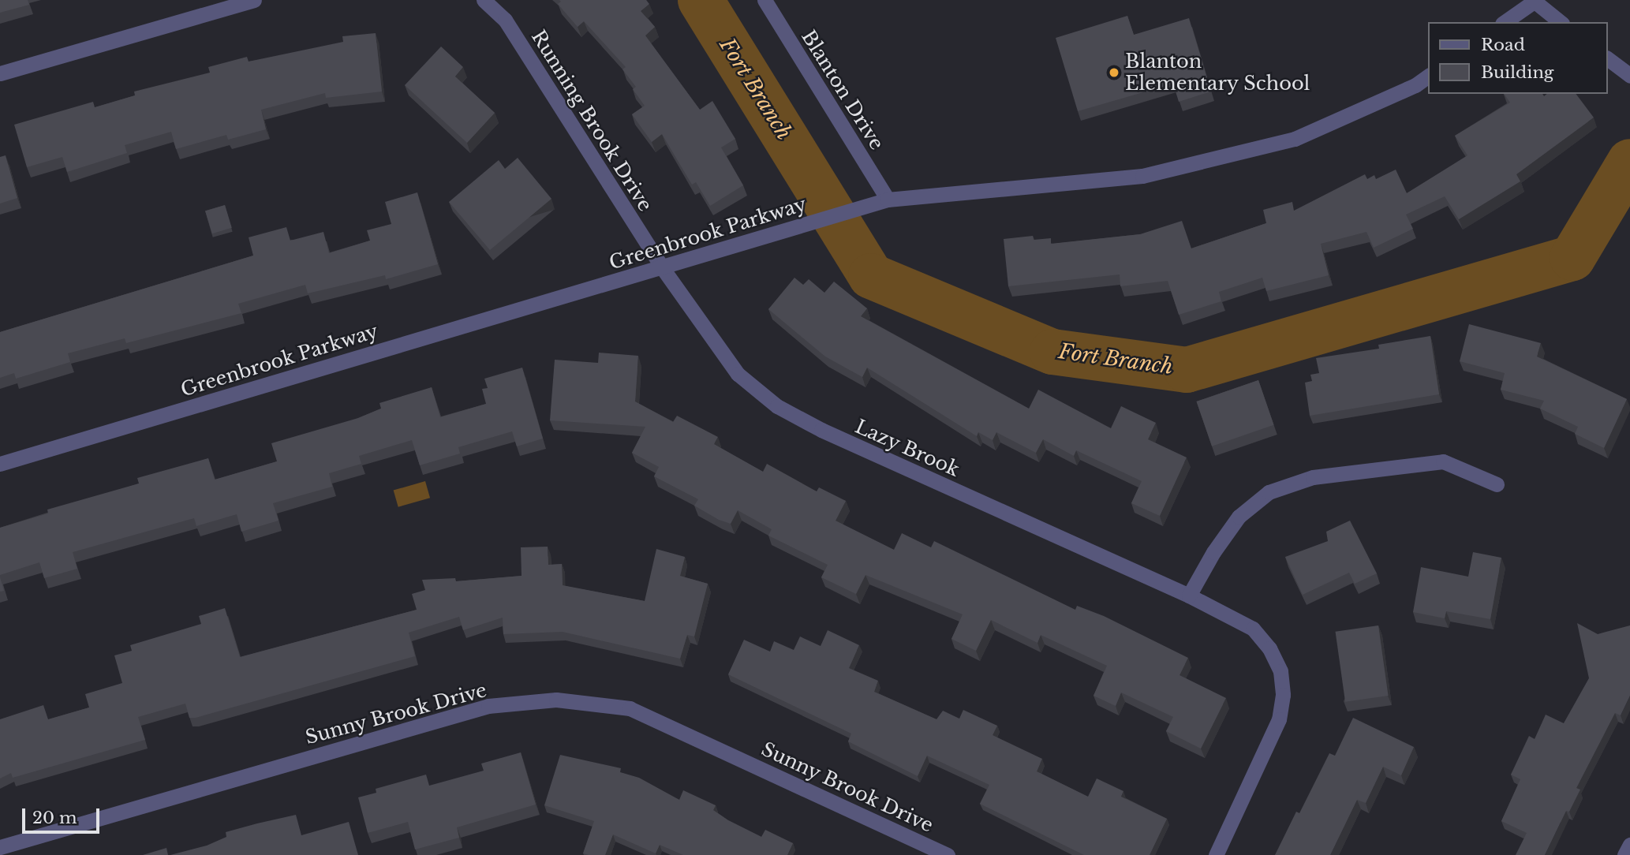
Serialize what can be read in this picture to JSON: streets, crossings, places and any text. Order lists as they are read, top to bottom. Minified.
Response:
{"streets":{"street":["Blanton Drive","Running Brook Drive","Greenbrook Parkway","Lazy Brook","Sunny Brook Drive"]},"crossings":[["Blanton Drive","Greenbrook Parkway"],["Running Brook Drive","Greenbrook Parkway"],["Running Brook Drive","Lazy Brook"],["Greenbrook Parkway","Lazy Brook"]],"water":["Fort Branch"],"places":["Blanton Elementary School"],"legend":["Road","Building"],"scale_bar":"20 m"}
